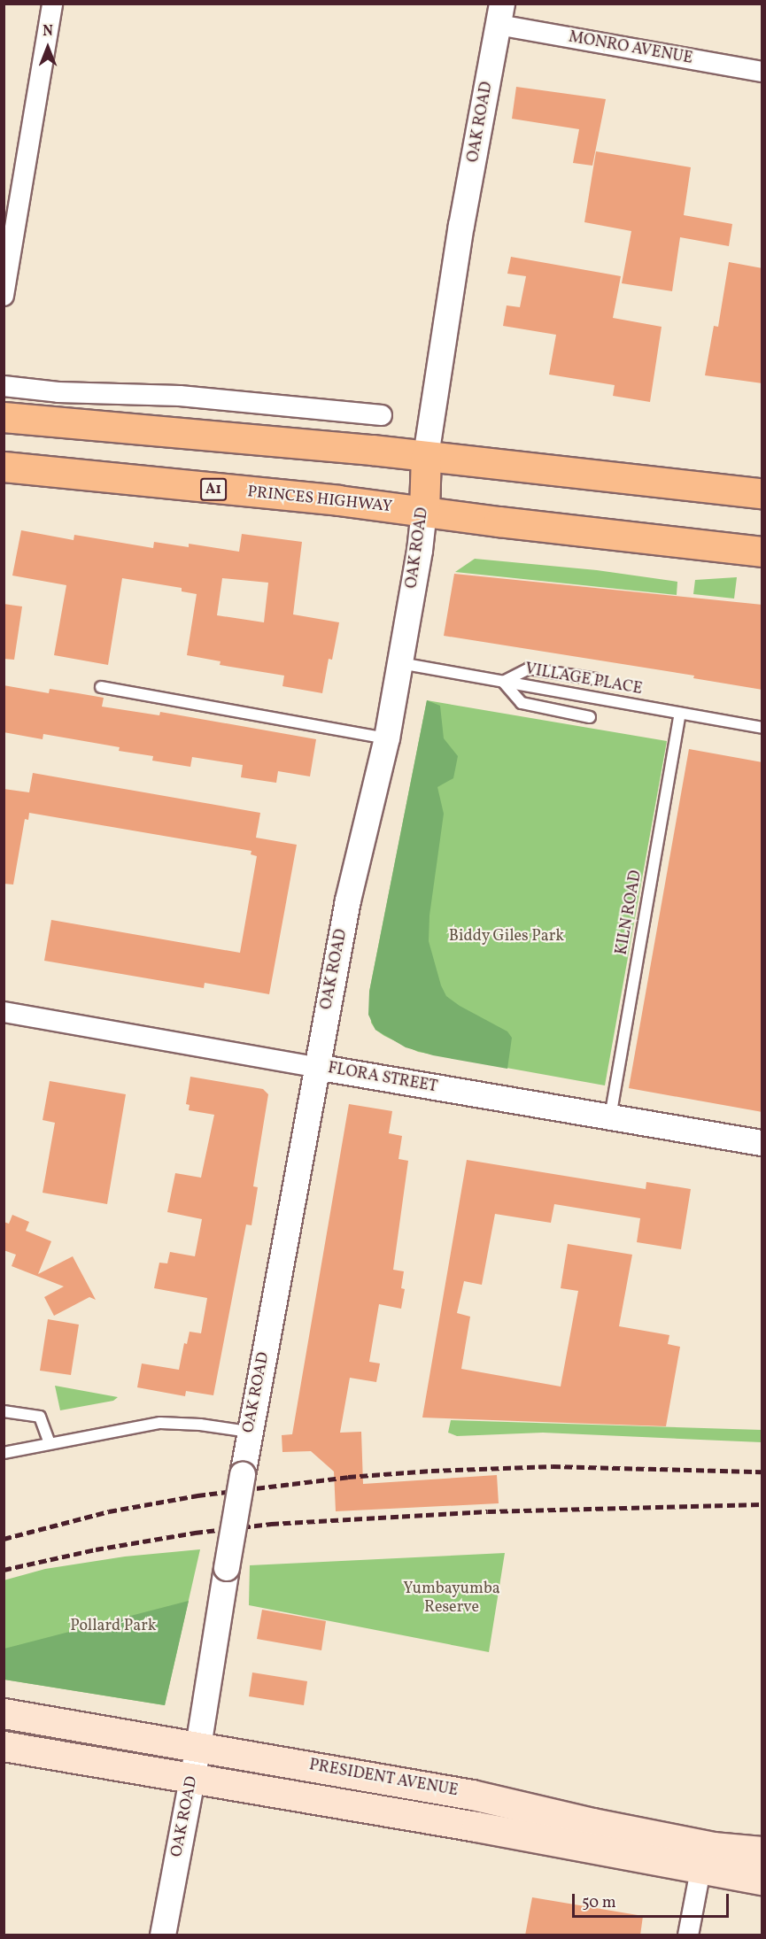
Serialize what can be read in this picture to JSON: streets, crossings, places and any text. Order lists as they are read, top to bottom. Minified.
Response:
{"streets":{"highway":["OAK ROAD","A1","PRINCES HIGHWAY"],"main road":["PRESIDENT AVENUE"],"street":["MONRO AVENUE","FLORA STREET"],"lane":["VILLAGE PLACE","KILN ROAD"]},"crossings":[["MONRO AVENUE","OAK ROAD"],["OAK ROAD","PRINCES HIGHWAY"],["OAK ROAD","VILLAGE PLACE"],["OAK ROAD","FLORA STREET"],["OAK ROAD","PRESIDENT AVENUE"],["VILLAGE PLACE","KILN ROAD"],["KILN ROAD","FLORA STREET"]],"parks":["Biddy Giles Park","Yumbayumba Reserve","Pollard Park"],"scale_bar":"50 m","north":"top"}
